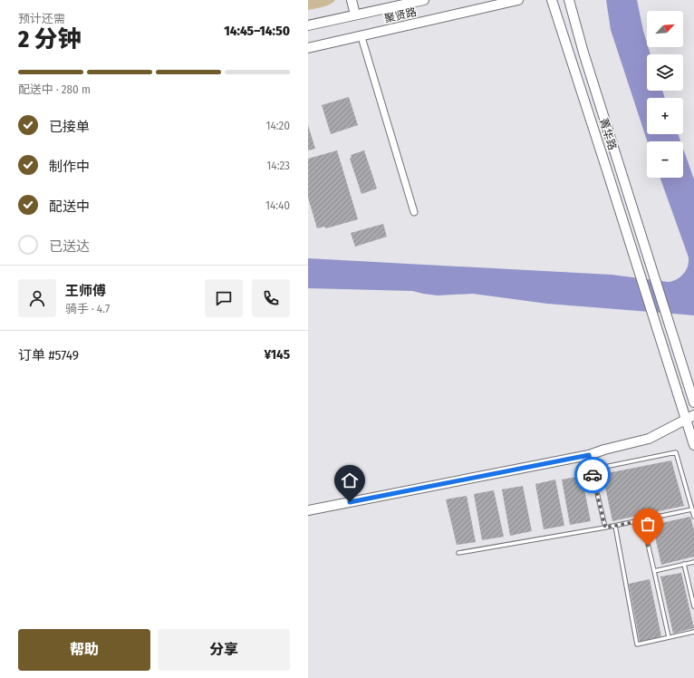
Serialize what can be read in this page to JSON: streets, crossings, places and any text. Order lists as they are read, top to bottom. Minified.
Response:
{"streets":{"street":["聚贤路","菁华路"]},"north":"top right","page":{"heading":["2 分钟","预计还需","14:45–14:50"],"panel":["王师傅","骑手 · 4.7","订单 #5749","¥145"],"map_buttons":["+","−"],"bar":"配送中 · 280 m","list":[["已接单","14:20"],["制作中","14:23"],["配送中","14:40"],"已送达"],"buttons":["帮助","分享"]}}
